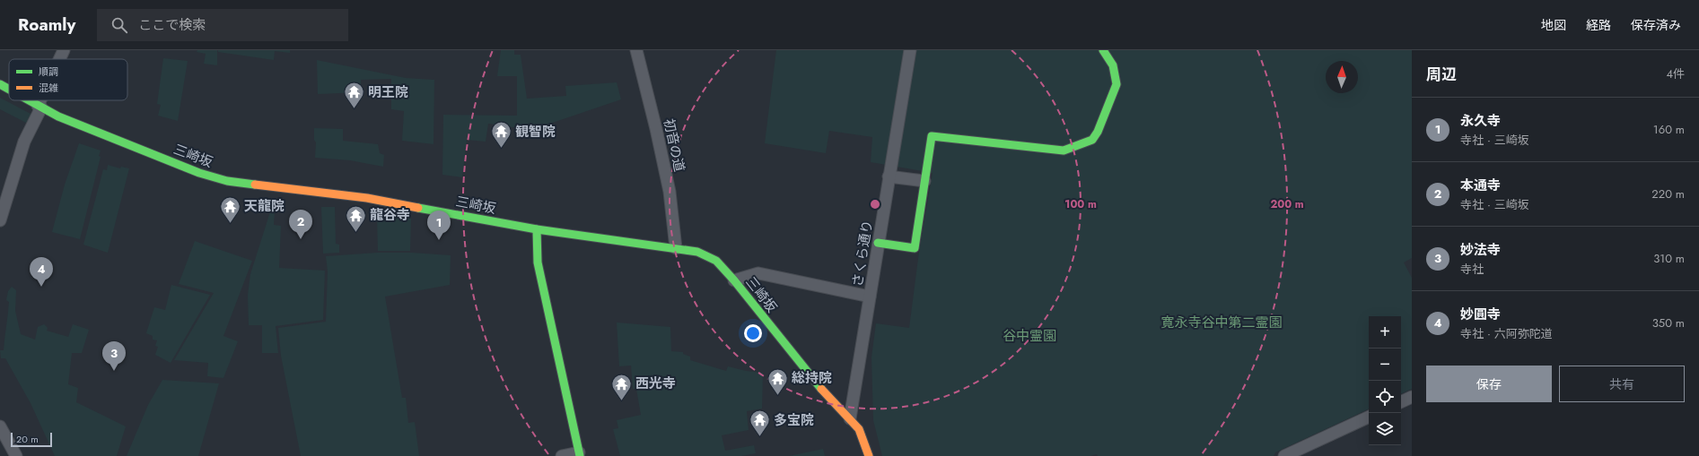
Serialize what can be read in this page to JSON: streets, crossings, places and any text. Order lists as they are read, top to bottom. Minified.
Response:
{"streets":{"main road":["三崎坂"],"street":["初音の道","さくら通り"]},"crossings":[["初音の道","三崎坂"],["三崎坂","さくら通り"]],"parks":["寛永寺谷中第二霊園","谷中霊園"],"places":{"temple":["明王院","観智院","天龍院","龍谷寺","総持院","西光寺","多宝院"]},"legend":["順調","混雑"],"scale_bar":"20 m","north":"top","page":{"header":"Roamly","search":"ここで検索","nav":["地図","経路","保存済み"],"heading":["周辺","4件"],"list":[{"mark":"1","name":"永久寺","note":"寺社 · 三崎坂","value":"160 m"},{"mark":"2","name":"本通寺","note":"寺社 · 三崎坂","value":"220 m"},{"mark":"3","name":"妙法寺","note":"寺社","value":"310 m"},{"mark":"4","name":"妙圓寺","note":"寺社 · 六阿弥陀道","value":"350 m"}],"pins":["2","1","4","3"],"map_buttons":["+","−"],"buttons":["保存","共有"],"scale":"20 m"},"rings":["100 m","200 m"]}
